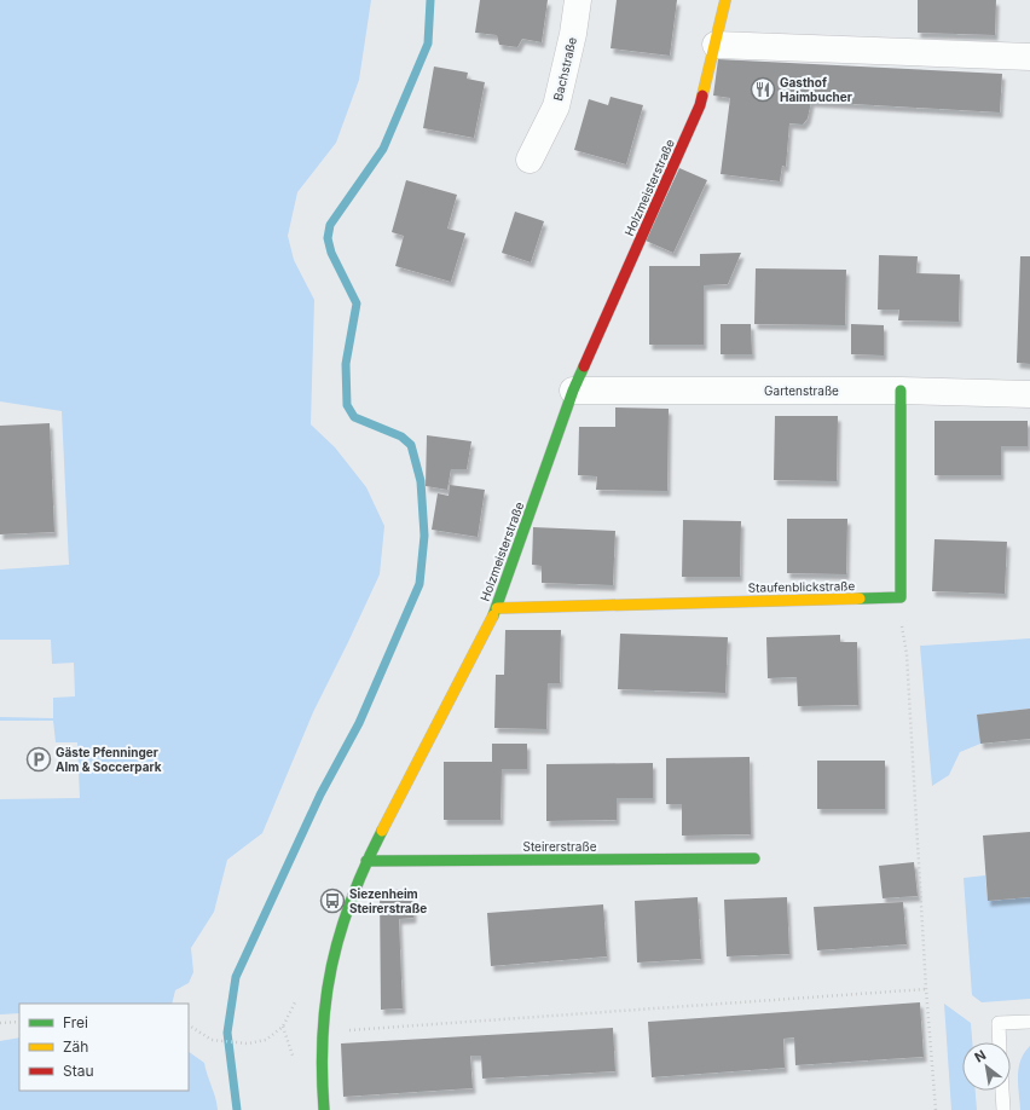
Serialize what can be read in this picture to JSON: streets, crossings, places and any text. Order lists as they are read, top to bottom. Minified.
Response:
{"streets":{"street":["Bachstraße","Holzmeisterstraße","Gartenstraße","Staufenblickstraße","Steirerstraße"]},"crossings":[["Holzmeisterstraße","Gartenstraße"],["Holzmeisterstraße","Staufenblickstraße"],["Holzmeisterstraße","Steirerstraße"]],"places":{"restaurant":["Gasthof Haimbucher"],"parking":["Gäste Pfenninger Alm & Soccerpark"],"bus stop":["Siezenheim Steirerstraße"]},"legend":["Frei","Zäh","Stau"],"north":"top left"}
